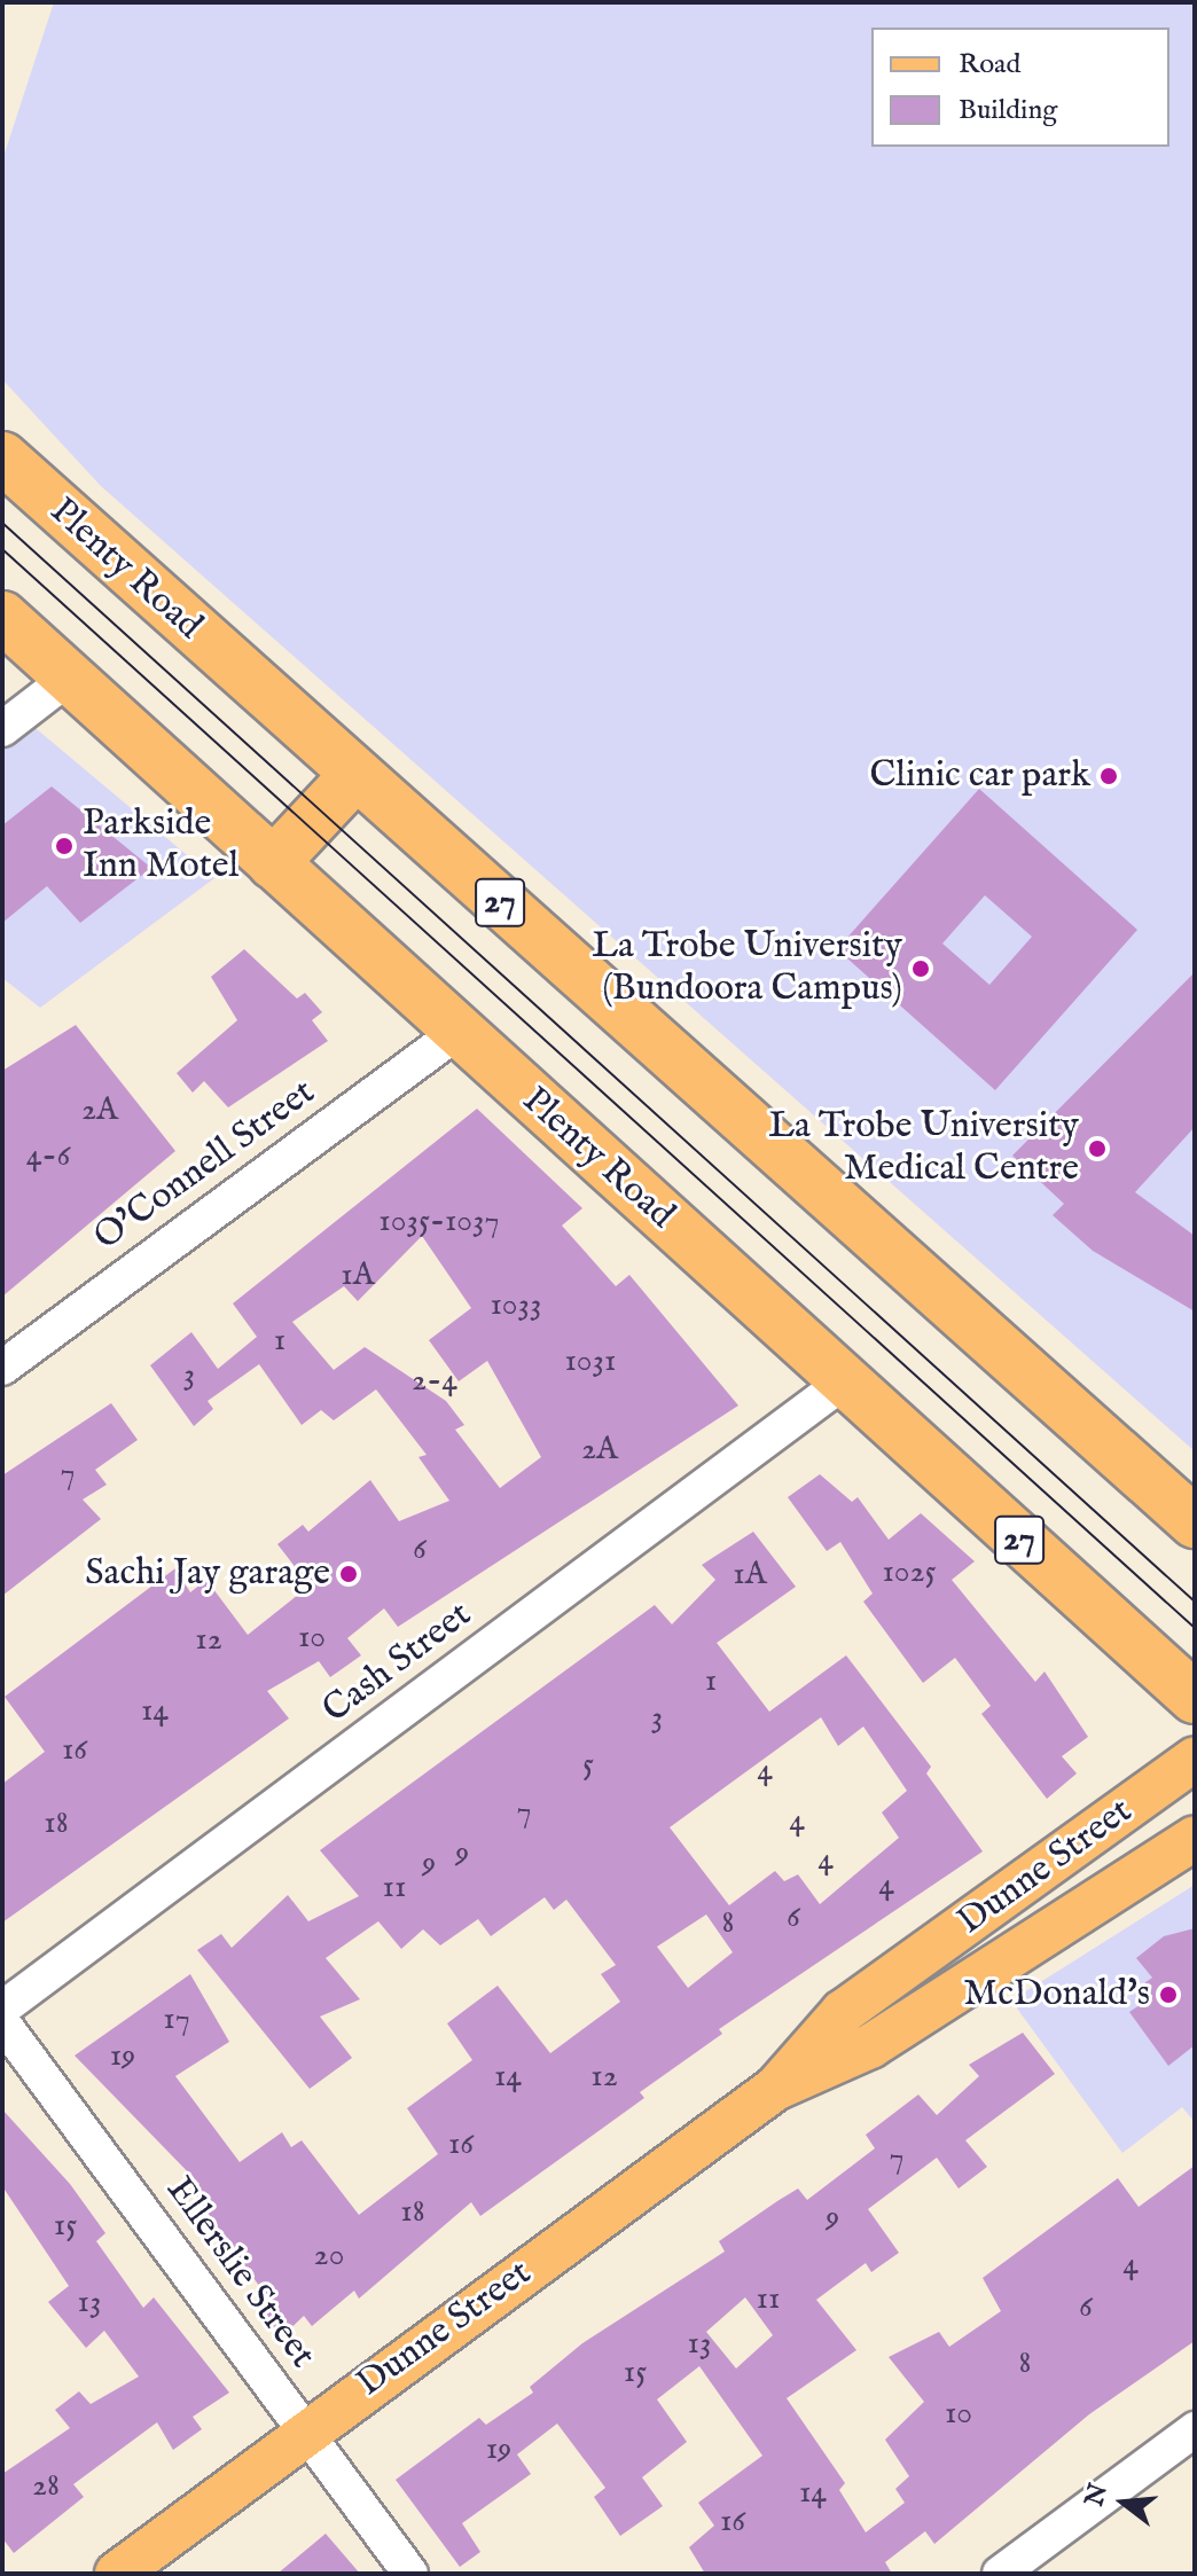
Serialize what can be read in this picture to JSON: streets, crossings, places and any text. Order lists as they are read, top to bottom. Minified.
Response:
{"streets":{"highway":["Plenty Road","27"],"main road":["Dunne Street"],"street":["O'Connell Street","Cash Street","Ellerslie Street"]},"crossings":[["Plenty Road","O'Connell Street"],["Plenty Road","Cash Street"],["Dunne Street","Ellerslie Street"]],"places":["Clinic car park","Parkside Inn Motel","La Trobe University (Bundoora Campus)","La Trobe University Medical Centre","Sachi Jay garage","McDonald's"],"house_numbers":["2A","4-6","1035-1037","1A","1033","1","1031","3","2-4","2A","7","6","1025","1A","10","12","1","14","3","16","5","4","7","4","18","9","4","9","4","11","6","8","17","19","14","12","16","7","18","9","15","20","4","11","13","6","13","8","15","10","19","28","14","16"],"legend":["Road","Building"],"north":"left"}
